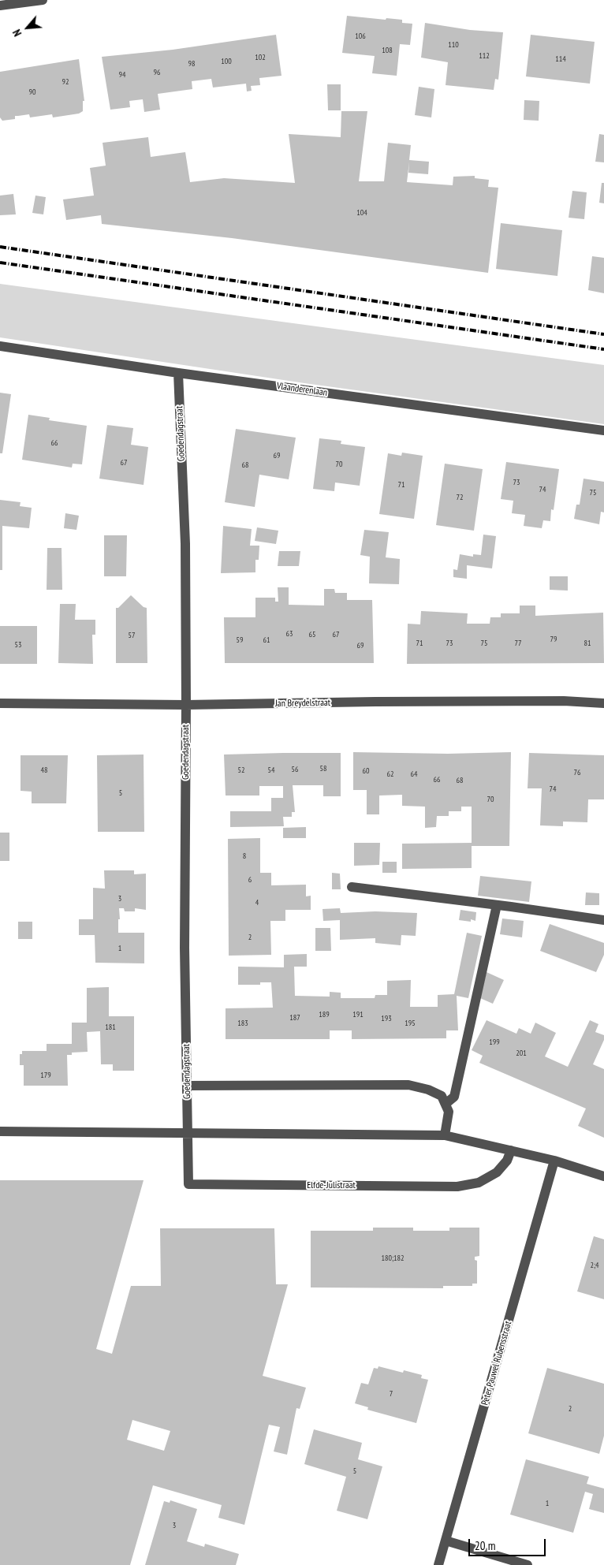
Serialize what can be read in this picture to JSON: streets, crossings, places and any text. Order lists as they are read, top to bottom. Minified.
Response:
{"streets":{"street":["Vlaanderenlaan","Goedendagstraat","Jan Breydelstraat","Elfde-Julistraat","Peter Pauwel Rubensstraat"]},"crossings":[["Vlaanderenlaan","Goedendagstraat"],["Goedendagstraat","Jan Breydelstraat"],["Goedendagstraat","Elfde-Julistraat"]],"house_numbers":["106","110","108","112","102","114","100","98","96","94","92","90","104","66","69","67","70","68","73","71","74","75","72","63","65","67","57","79","59","61","71","73","75","77","81","53","69","58","56","48","52","54","60","76","62","64","66","68","74","5","70","8","6","3","4","2","1","189","191","187","193","183","195","181","199","201","179","180;182","2;4","7","2","5","1","3"],"scale_bar":"20 m","north":"bottom left"}
